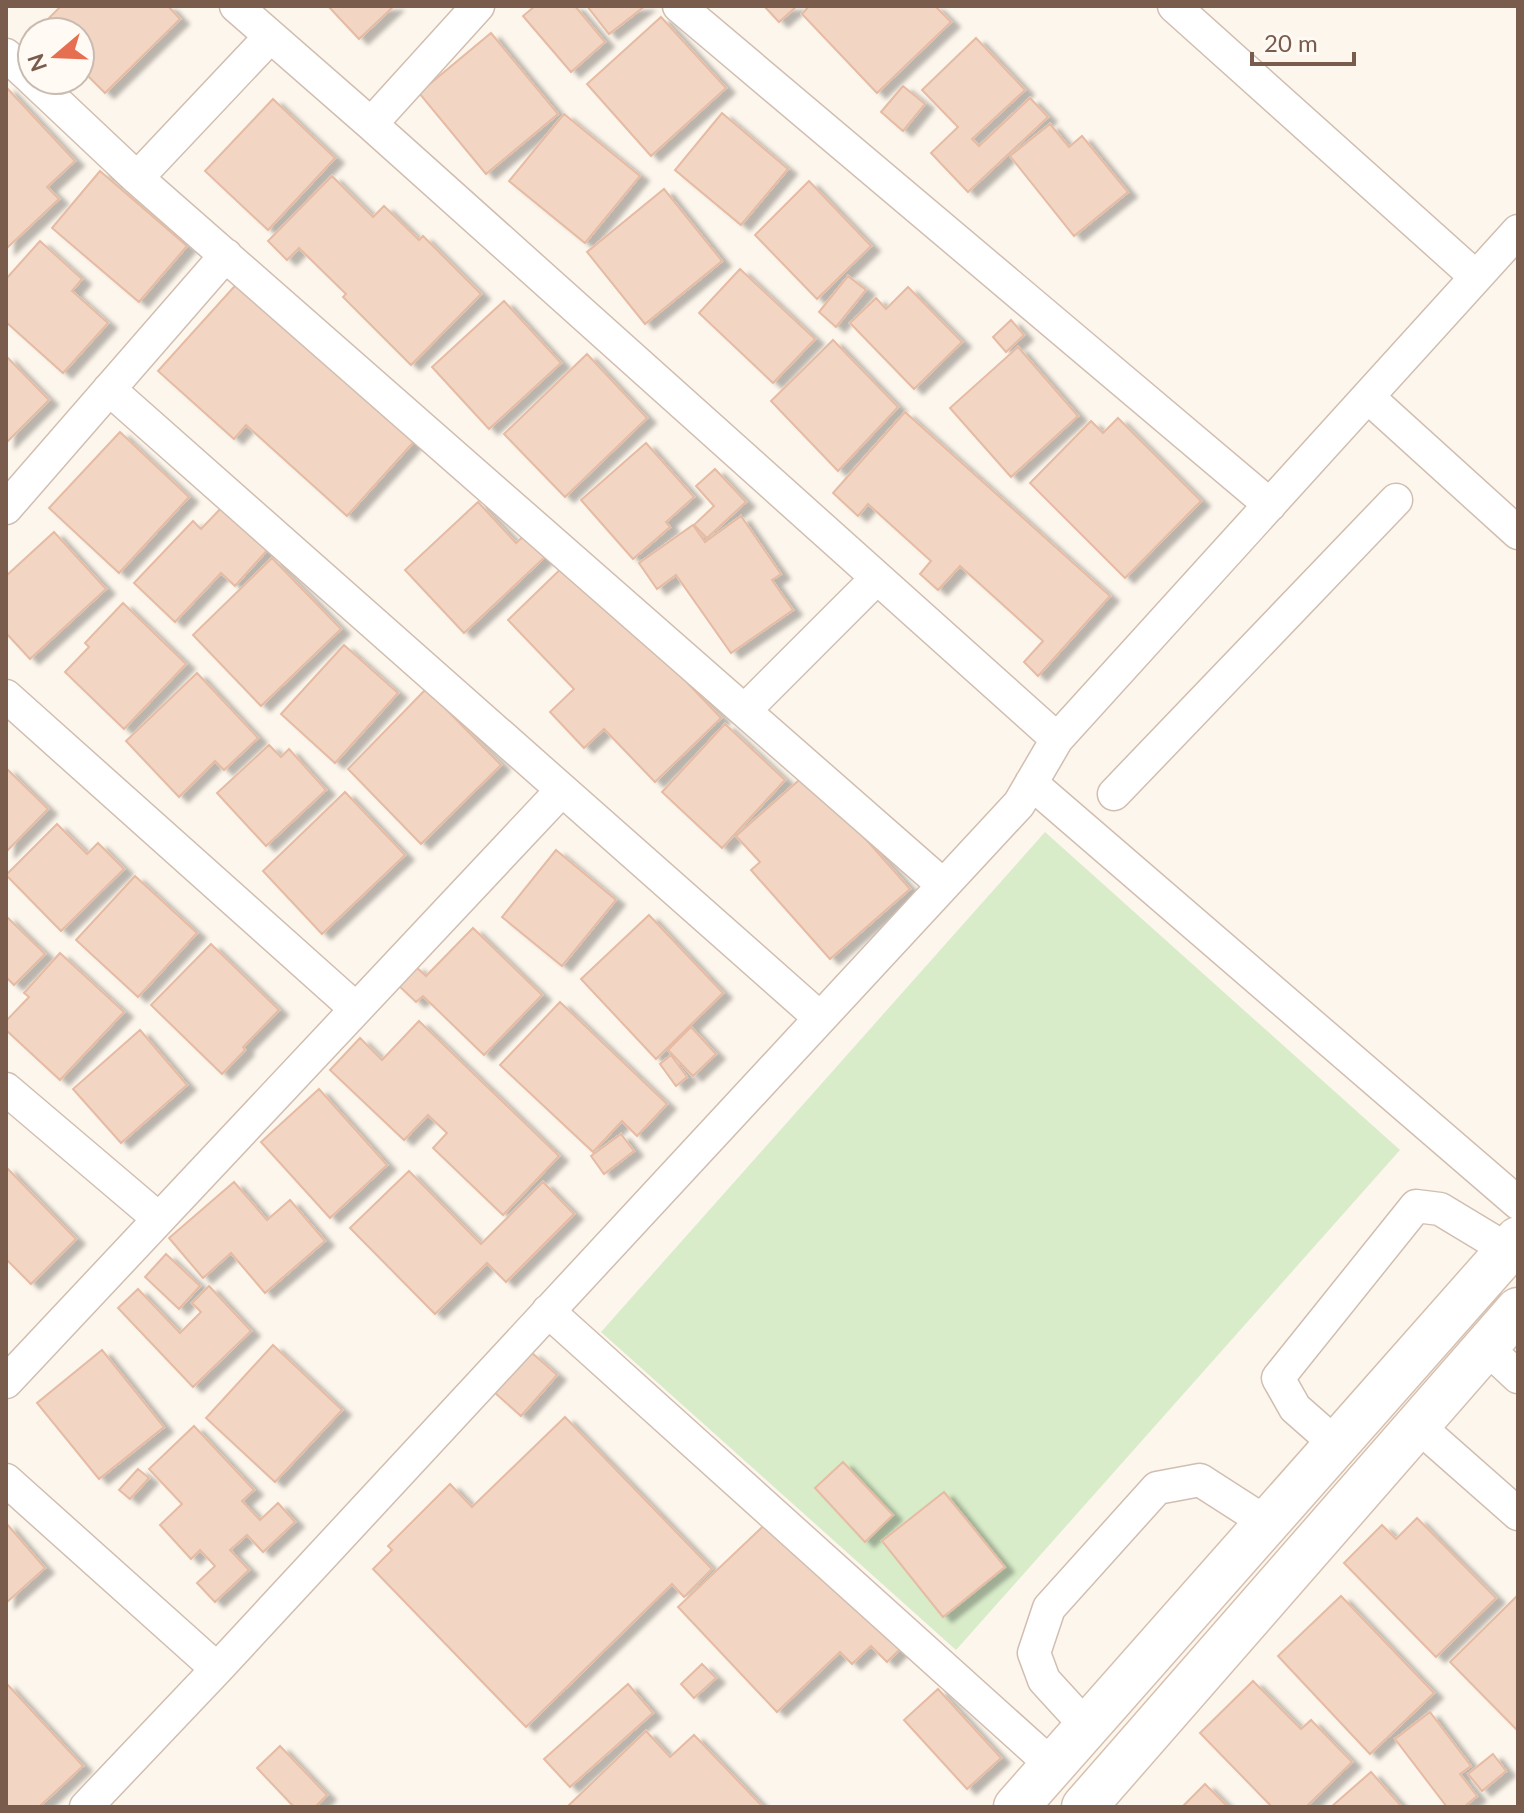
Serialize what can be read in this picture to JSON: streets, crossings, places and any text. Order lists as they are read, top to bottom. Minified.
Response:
{"scale_bar":"20 m","north":"left"}
